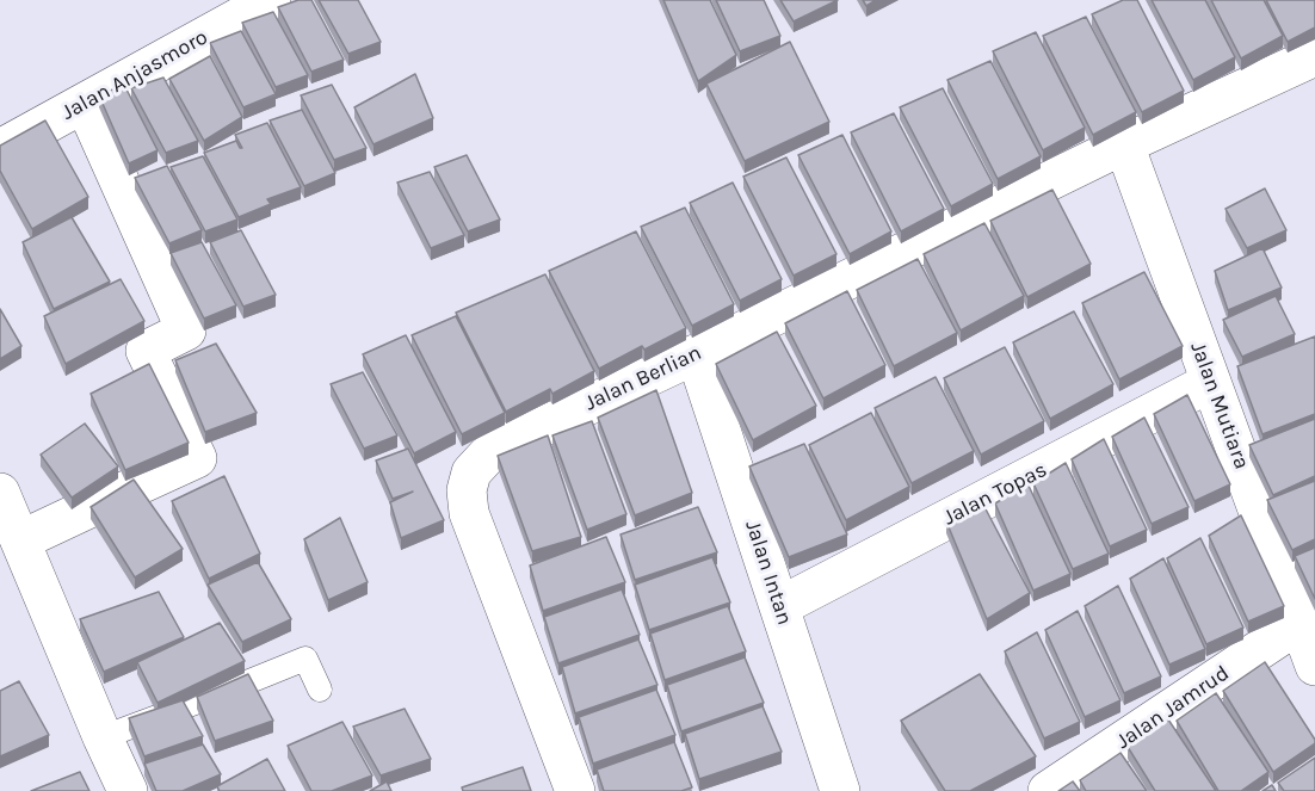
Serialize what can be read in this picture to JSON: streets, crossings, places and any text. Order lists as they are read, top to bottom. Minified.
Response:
{"streets":{"street":["Jalan Anjasmoro","Jalan Berlian","Jalan Mutiara","Jalan Topas","Jalan Intan","Jalan Jamrud"]},"crossings":[["Jalan Berlian","Jalan Mutiara"],["Jalan Berlian","Jalan Intan"],["Jalan Mutiara","Jalan Topas"],["Jalan Mutiara","Jalan Jamrud"],["Jalan Topas","Jalan Intan"]]}
